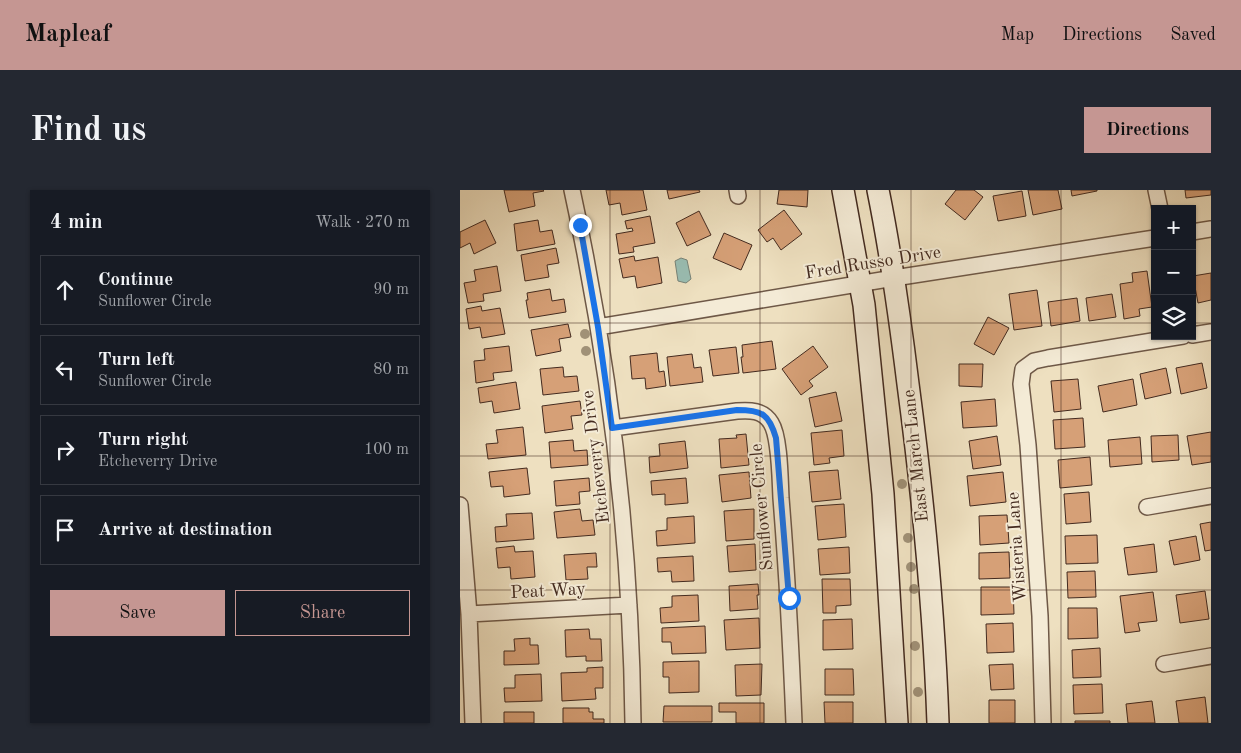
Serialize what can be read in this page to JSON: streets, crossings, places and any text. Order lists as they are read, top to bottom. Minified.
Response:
{"streets":{"main road":["East March Lane"],"street":["Fred Russo Drive","Etcheverry Drive","Sunflower Circle","Wisteria Lane","Peat Way"]},"crossings":[["Fred Russo Drive","East March Lane"],["Fred Russo Drive","Etcheverry Drive"],["Etcheverry Drive","Sunflower Circle"],["Etcheverry Drive","Peat Way"]],"page":{"header":"Mapleaf","nav":["Map","Directions","Saved"],"buttons":["Directions",["Save","Share"]],"title":"Find us","heading":["4 min","Walk · 270 m"],"map_buttons":["+","−"],"list":[["Continue","Sunflower Circle","90 m"],["Turn left","Sunflower Circle","80 m"],["Turn right","Etcheverry Drive","100 m"],"Arrive at destination"]}}
